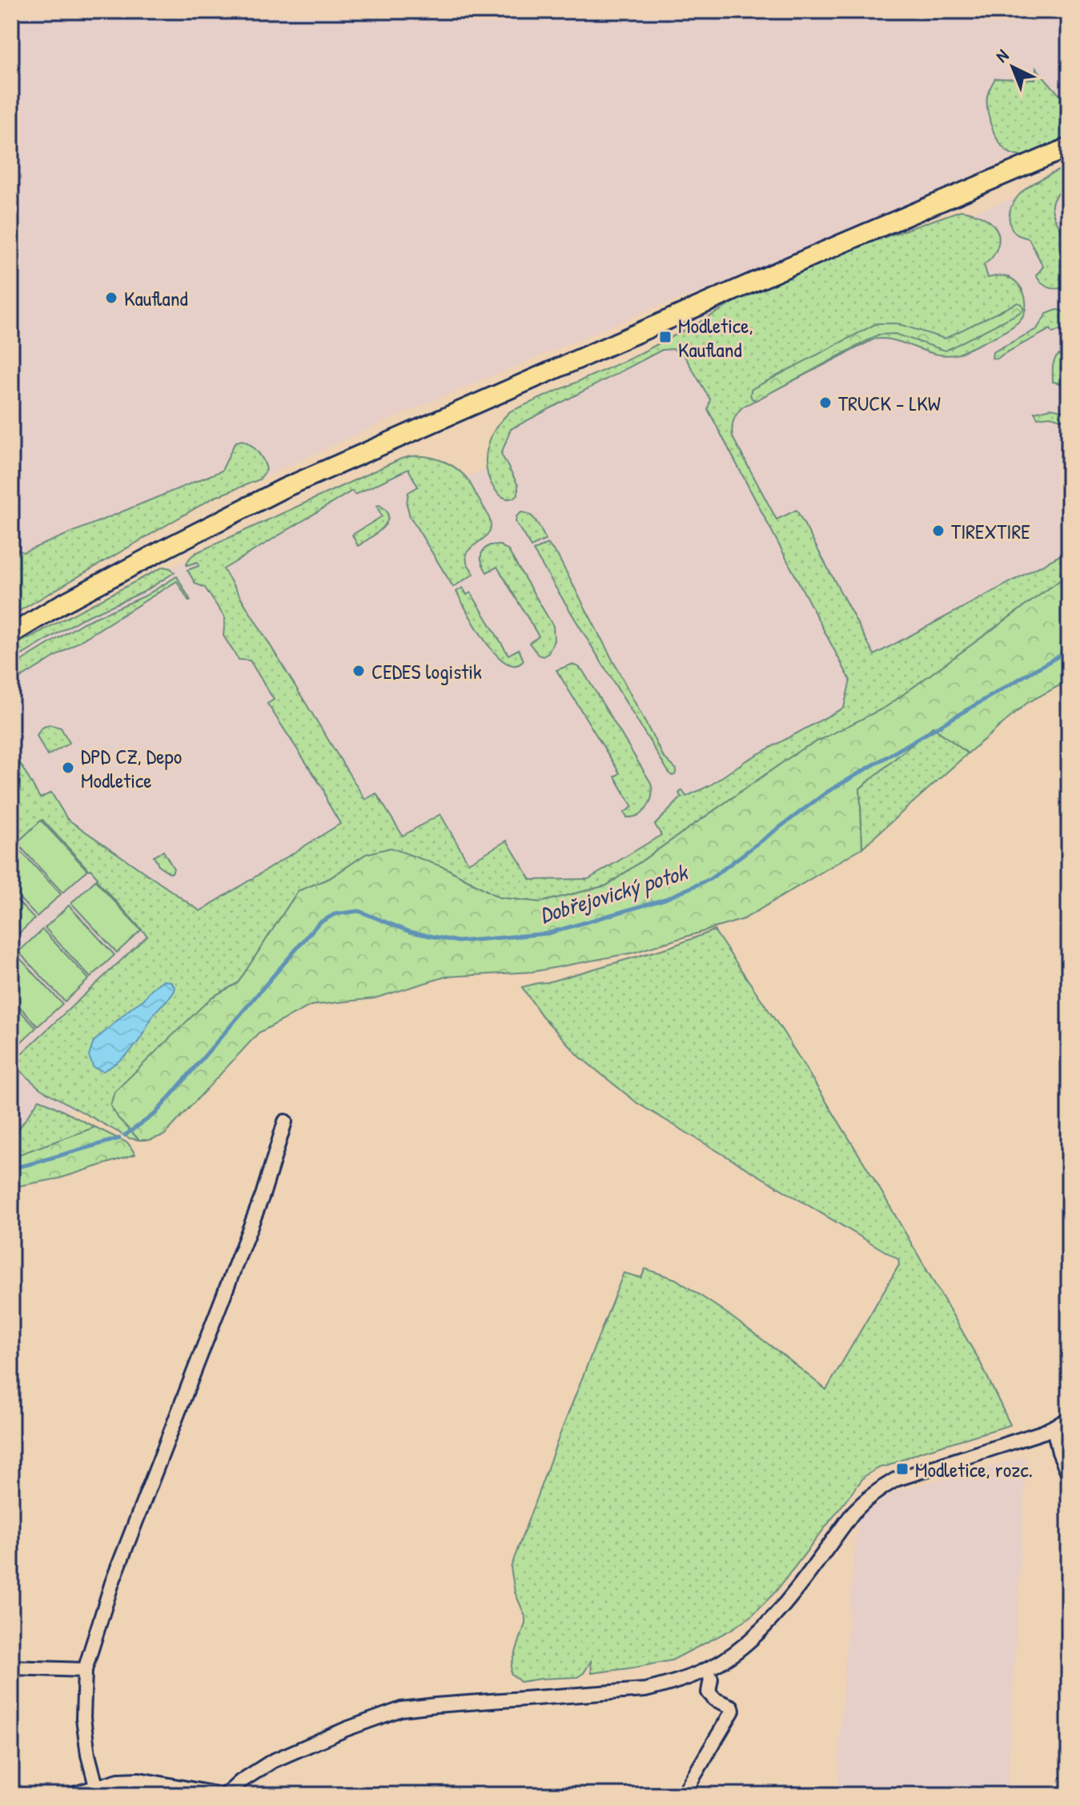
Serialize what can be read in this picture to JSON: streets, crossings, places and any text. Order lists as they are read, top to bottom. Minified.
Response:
{"water":["Dobřejovický potok"],"places":{"other":["Kaufland","TRUCK - LKW","TIREXTIRE","CEDES logistik","DPD CZ, Depo Modletice"],"transit":["Modletice, Kaufland","Modletice, rozc."]},"north":"top left"}
